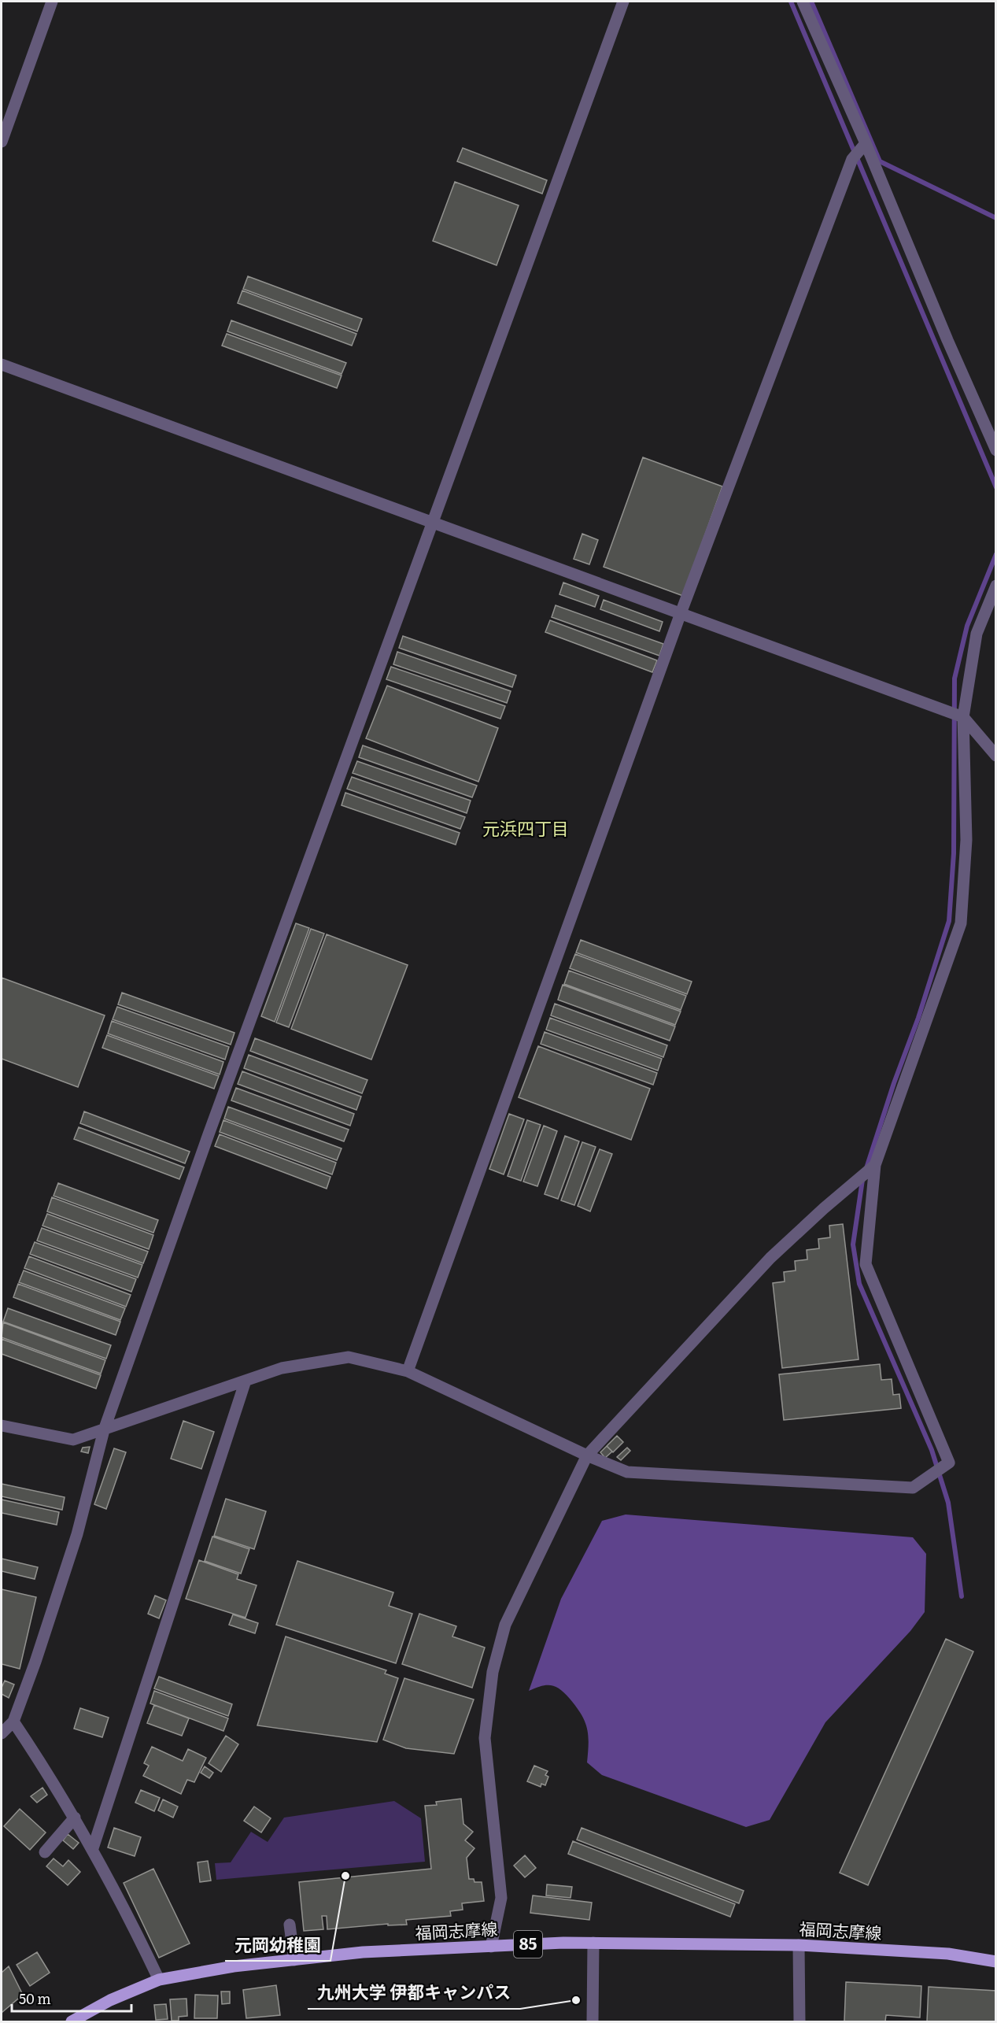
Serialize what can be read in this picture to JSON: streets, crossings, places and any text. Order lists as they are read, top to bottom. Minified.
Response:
{"streets":{"main road":["福岡志摩線","85"]},"districts":["元浜四丁目"],"places":["元岡幼稚園","九州大学 伊都キャンパス"],"scale_bar":"50 m"}
